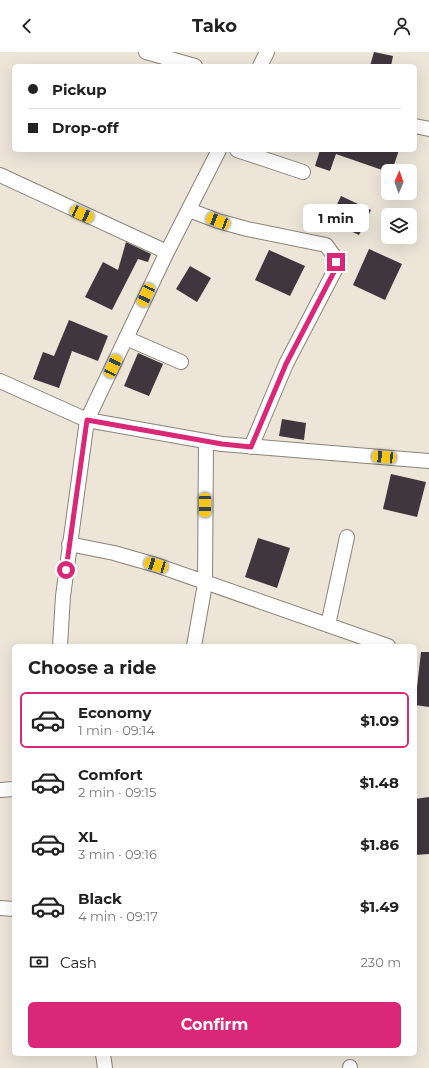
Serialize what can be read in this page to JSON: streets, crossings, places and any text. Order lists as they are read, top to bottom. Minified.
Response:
{"north":"top","page":{"header":"Tako","banner":["Pickup","Drop-off"],"bubble":"1 min","heading":"Choose a ride","list":[{"name":"Economy","note":"1 min · 09:14","value":"$1.09"},{"name":"Comfort","note":"2 min · 09:15","value":"$1.48"},{"name":"XL","note":"3 min · 09:16","value":"$1.86"},{"name":"Black","note":"4 min · 09:17","value":"$1.49"}],"pay":["Cash","230 m"],"buttons":"Confirm"}}
